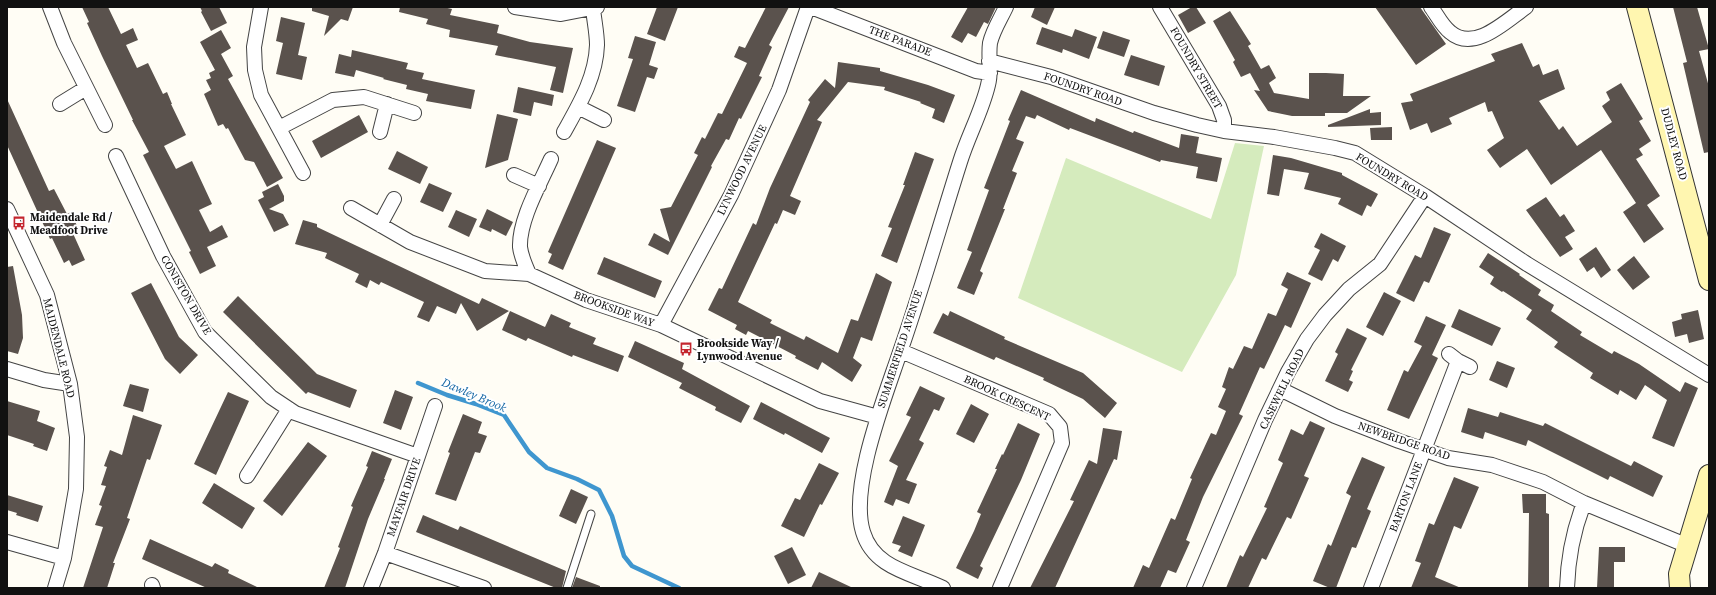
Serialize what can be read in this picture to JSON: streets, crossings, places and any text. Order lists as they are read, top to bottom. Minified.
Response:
{"streets":{"main road":["DUDLEY ROAD"],"street":["THE PARADE","FOUNDRY STREET","FOUNDRY ROAD","LYNWOOD AVENUE","CONISTON DRIVE","BROOKSIDE WAY","MAIDENDALE ROAD","SUMMERFIELD AVENUE","CASEWELL ROAD","BROOK CRESCENT","NEWBRIDGE ROAD","MAYFAIR DRIVE","BARTON LANE"]},"crossings":[["THE PARADE","FOUNDRY ROAD"],["THE PARADE","LYNWOOD AVENUE"],["THE PARADE","SUMMERFIELD AVENUE"],["FOUNDRY STREET","FOUNDRY ROAD"],["FOUNDRY ROAD","SUMMERFIELD AVENUE"],["FOUNDRY ROAD","CASEWELL ROAD"],["LYNWOOD AVENUE","BROOKSIDE WAY"],["CONISTON DRIVE","MAYFAIR DRIVE"],["BROOKSIDE WAY","SUMMERFIELD AVENUE"],["SUMMERFIELD AVENUE","BROOK CRESCENT"],["CASEWELL ROAD","NEWBRIDGE ROAD"],["NEWBRIDGE ROAD","BARTON LANE"]],"water":["Dawley Brook"],"places":{"bus stop":["Maidendale Rd / Meadfoot Drive","Brookside Way / Lynwood Avenue"]}}
